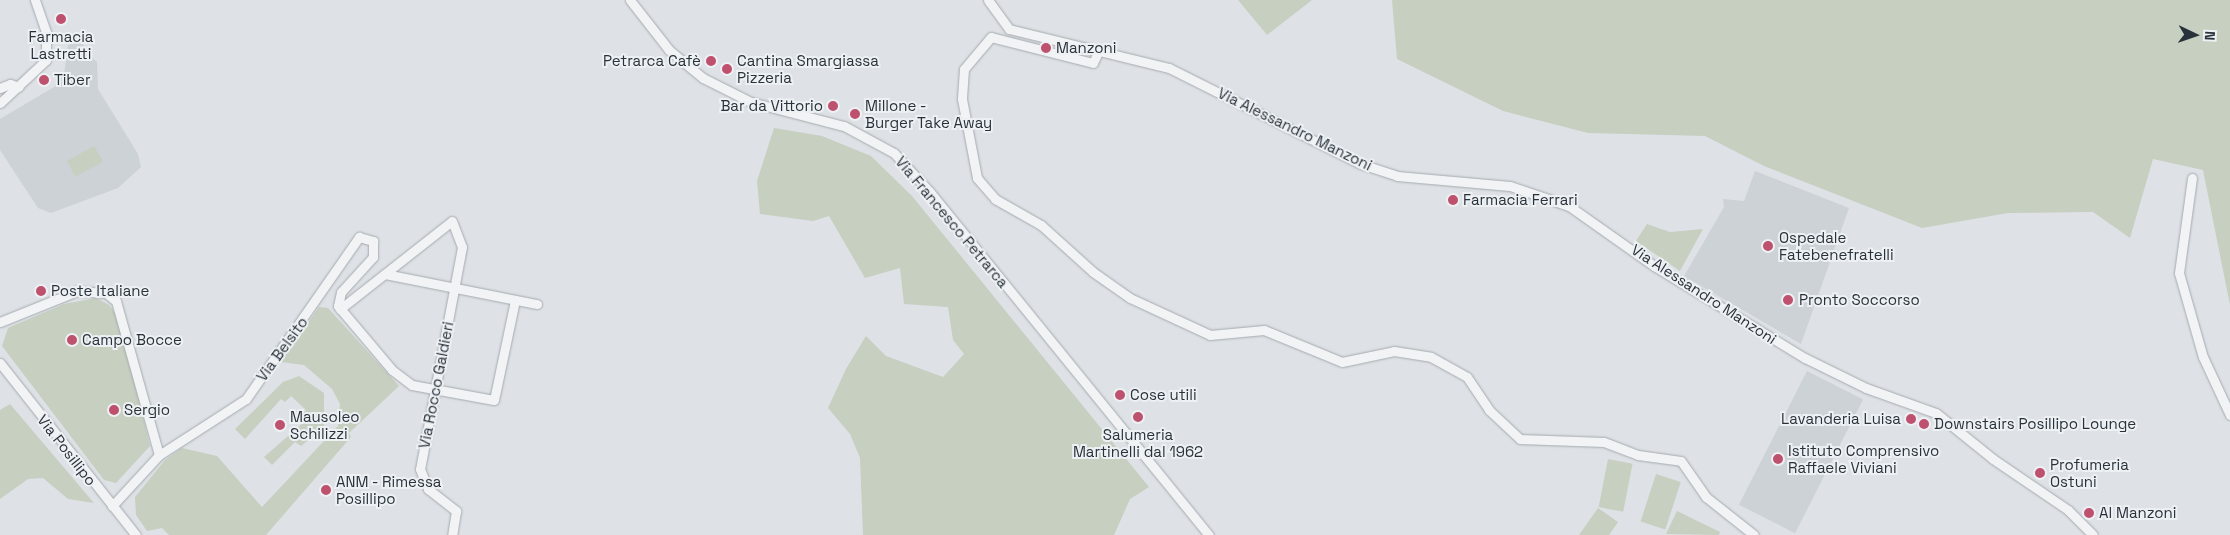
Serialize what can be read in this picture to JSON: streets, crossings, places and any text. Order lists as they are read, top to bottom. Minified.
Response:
{"streets":{"street":["Via Alessandro Manzoni","Via Francesco Petrarca","Via Belsito","Via Rocco Galdieri","Via Posillipo"]},"crossings":[["Via Belsito","Via Posillipo"]],"places":["Farmacia Lastretti","Manzoni","Petrarca Cafè","Cantina Smargiassa Pizzeria","Tiber","Bar da Vittorio","Millone - Burger Take Away","Farmacia Ferrari","Ospedale Fatebenefratelli","Poste Italiane","Pronto Soccorso","Campo Bocce","Cose utili","Sergio","Salumeria Martinelli dal 1962","Lavanderia Luisa","Downstairs Posillipo Lounge","Mausoleo Schilizzi","Istituto Comprensivo Raffaele Viviani","Profumeria Ostuni","ANM - Rimessa Posillipo","Al Manzoni"],"north":"right"}
